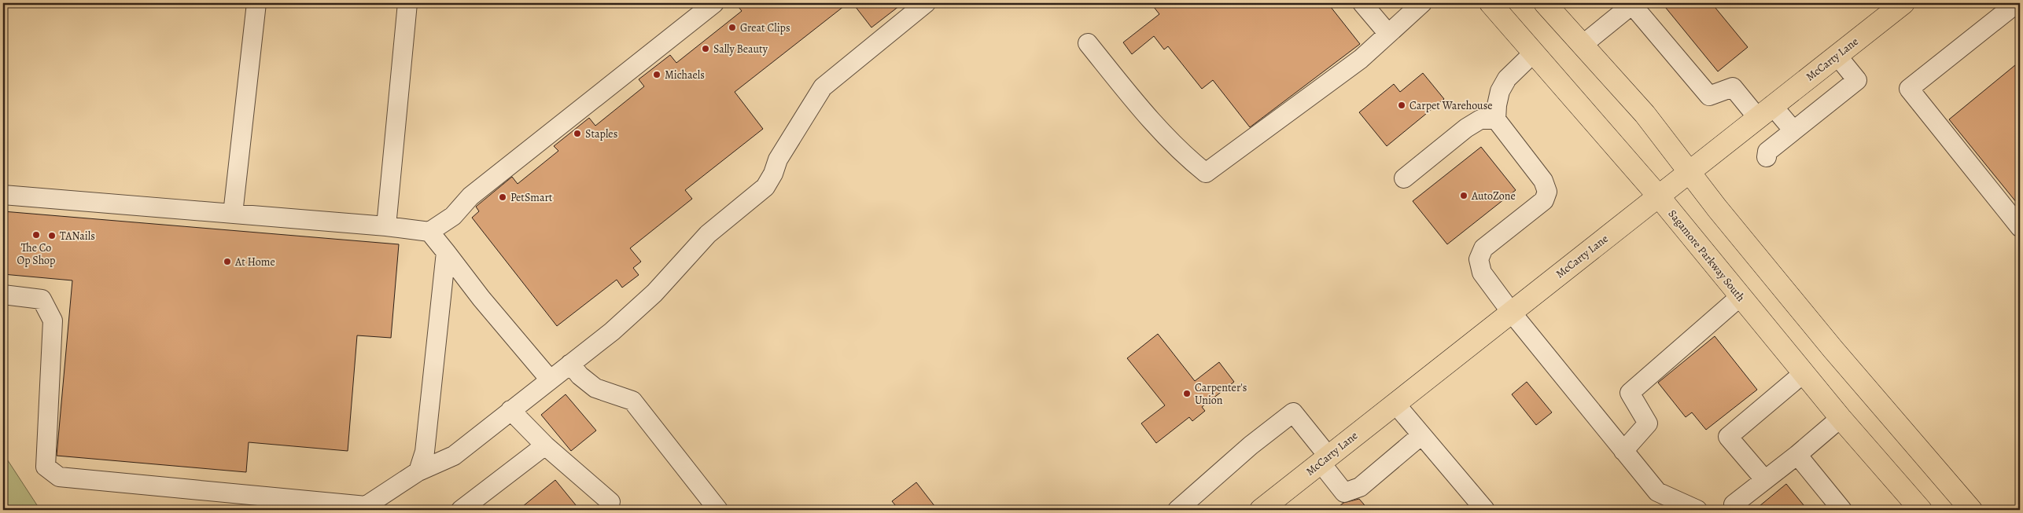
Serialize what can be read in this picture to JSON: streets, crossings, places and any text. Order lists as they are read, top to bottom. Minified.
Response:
{"streets":{"main road":["McCarty Lane","Sagamore Parkway South"]},"crossings":[["McCarty Lane","Sagamore Parkway South"]],"places":["Great Clips","Sally Beauty","Michaels","Carpet Warehouse","Staples","AutoZone","PetSmart","The Co Op Shop","TANails","At Home","Carpenter's Union"]}
